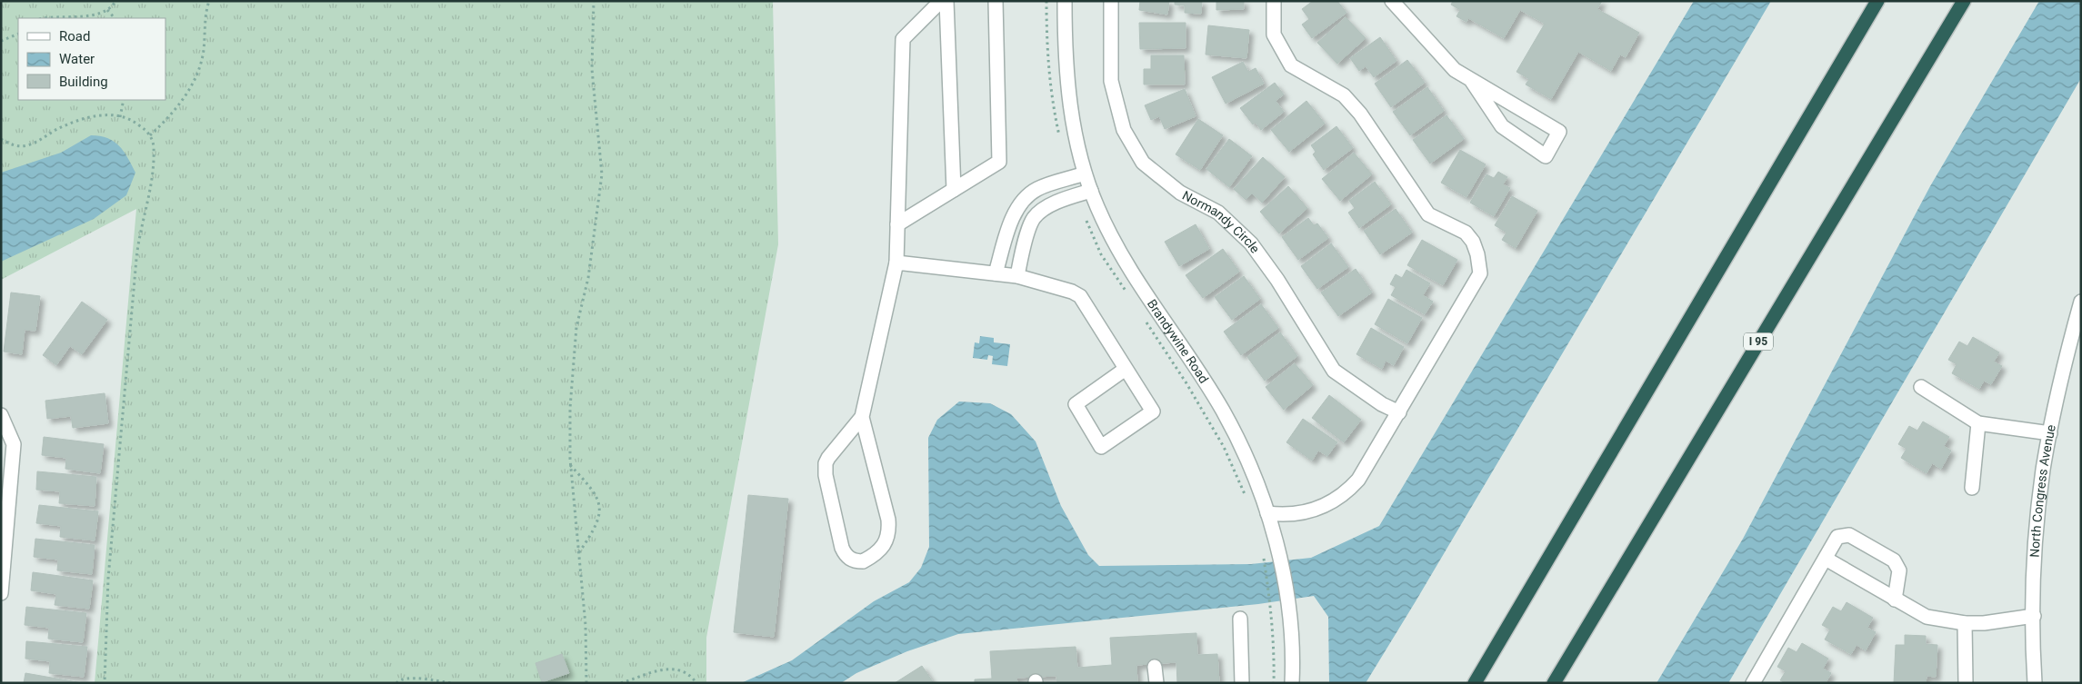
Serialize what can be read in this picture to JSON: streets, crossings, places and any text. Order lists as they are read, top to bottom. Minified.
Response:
{"streets":{"highway":["I 95"],"street":["Normandy Circle","Brandywine Road","North Congress Avenue"]},"legend":["Road","Water","Building"]}
